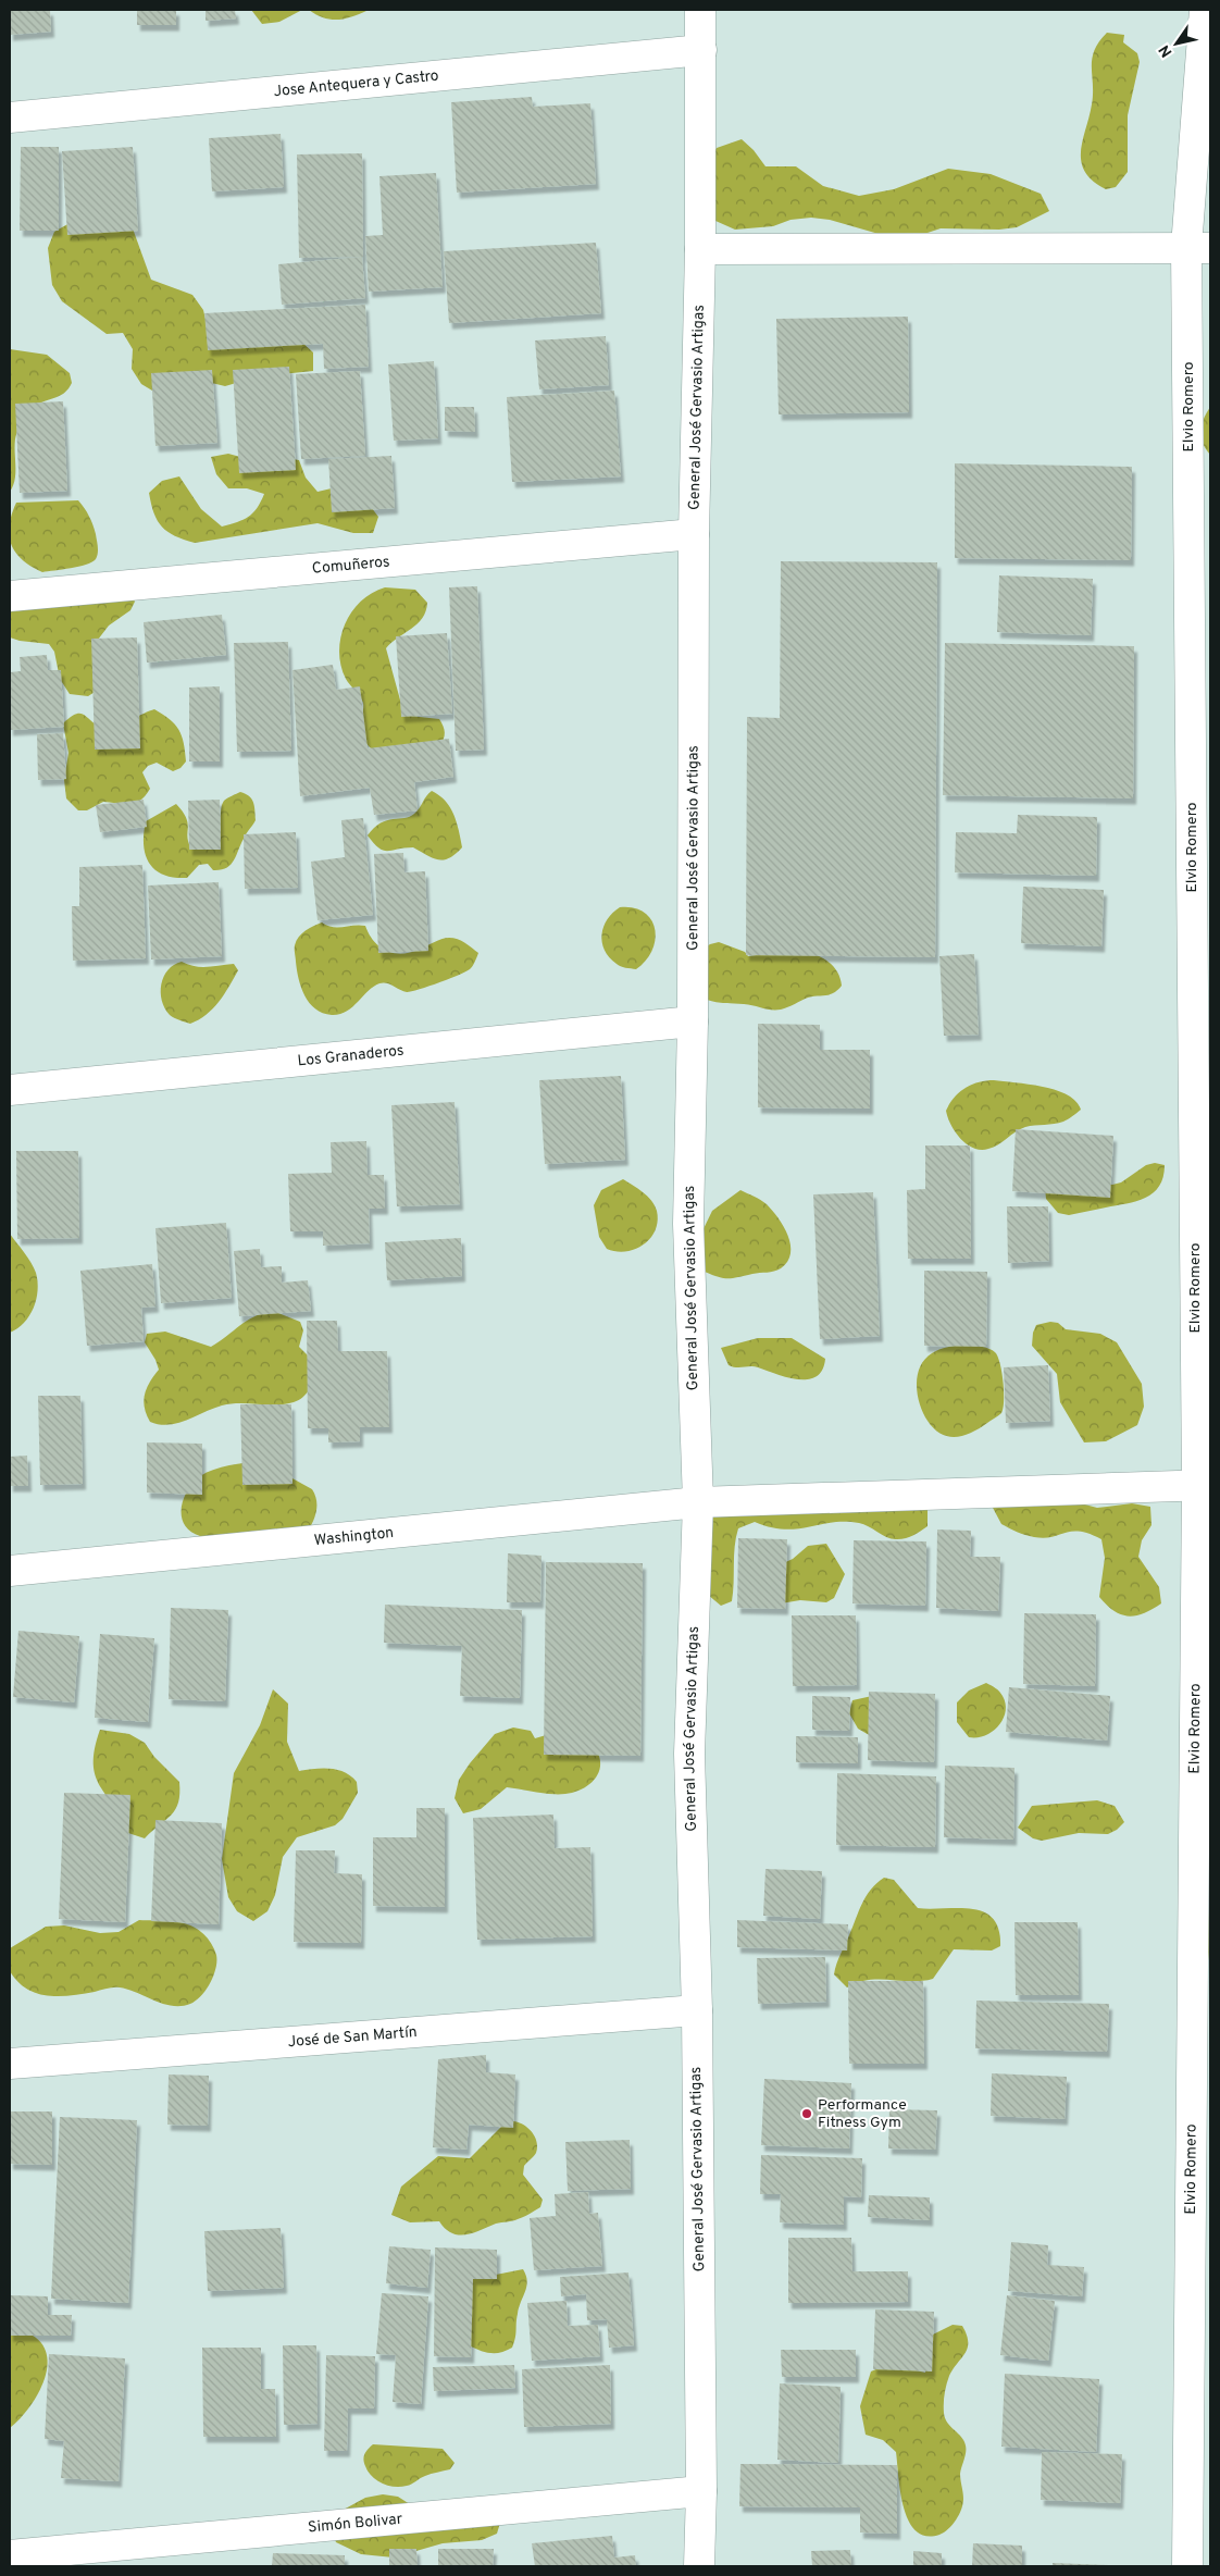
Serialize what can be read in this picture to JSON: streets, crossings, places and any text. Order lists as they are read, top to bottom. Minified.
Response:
{"streets":{"street":["Jose Antequera y Castro","General José Gervasio Artigas","Elvio Romero","Comuñeros","Los Granaderos","Washington","José de San Martín","Simón Bolivar"]},"crossings":[["Jose Antequera y Castro","General José Gervasio Artigas"],["General José Gervasio Artigas","Comuñeros"],["General José Gervasio Artigas","Los Granaderos"],["General José Gervasio Artigas","Washington"],["General José Gervasio Artigas","José de San Martín"],["General José Gervasio Artigas","Simón Bolivar"],["Elvio Romero","Washington"]],"places":["Performance Fitness Gym"],"north":"bottom left"}
